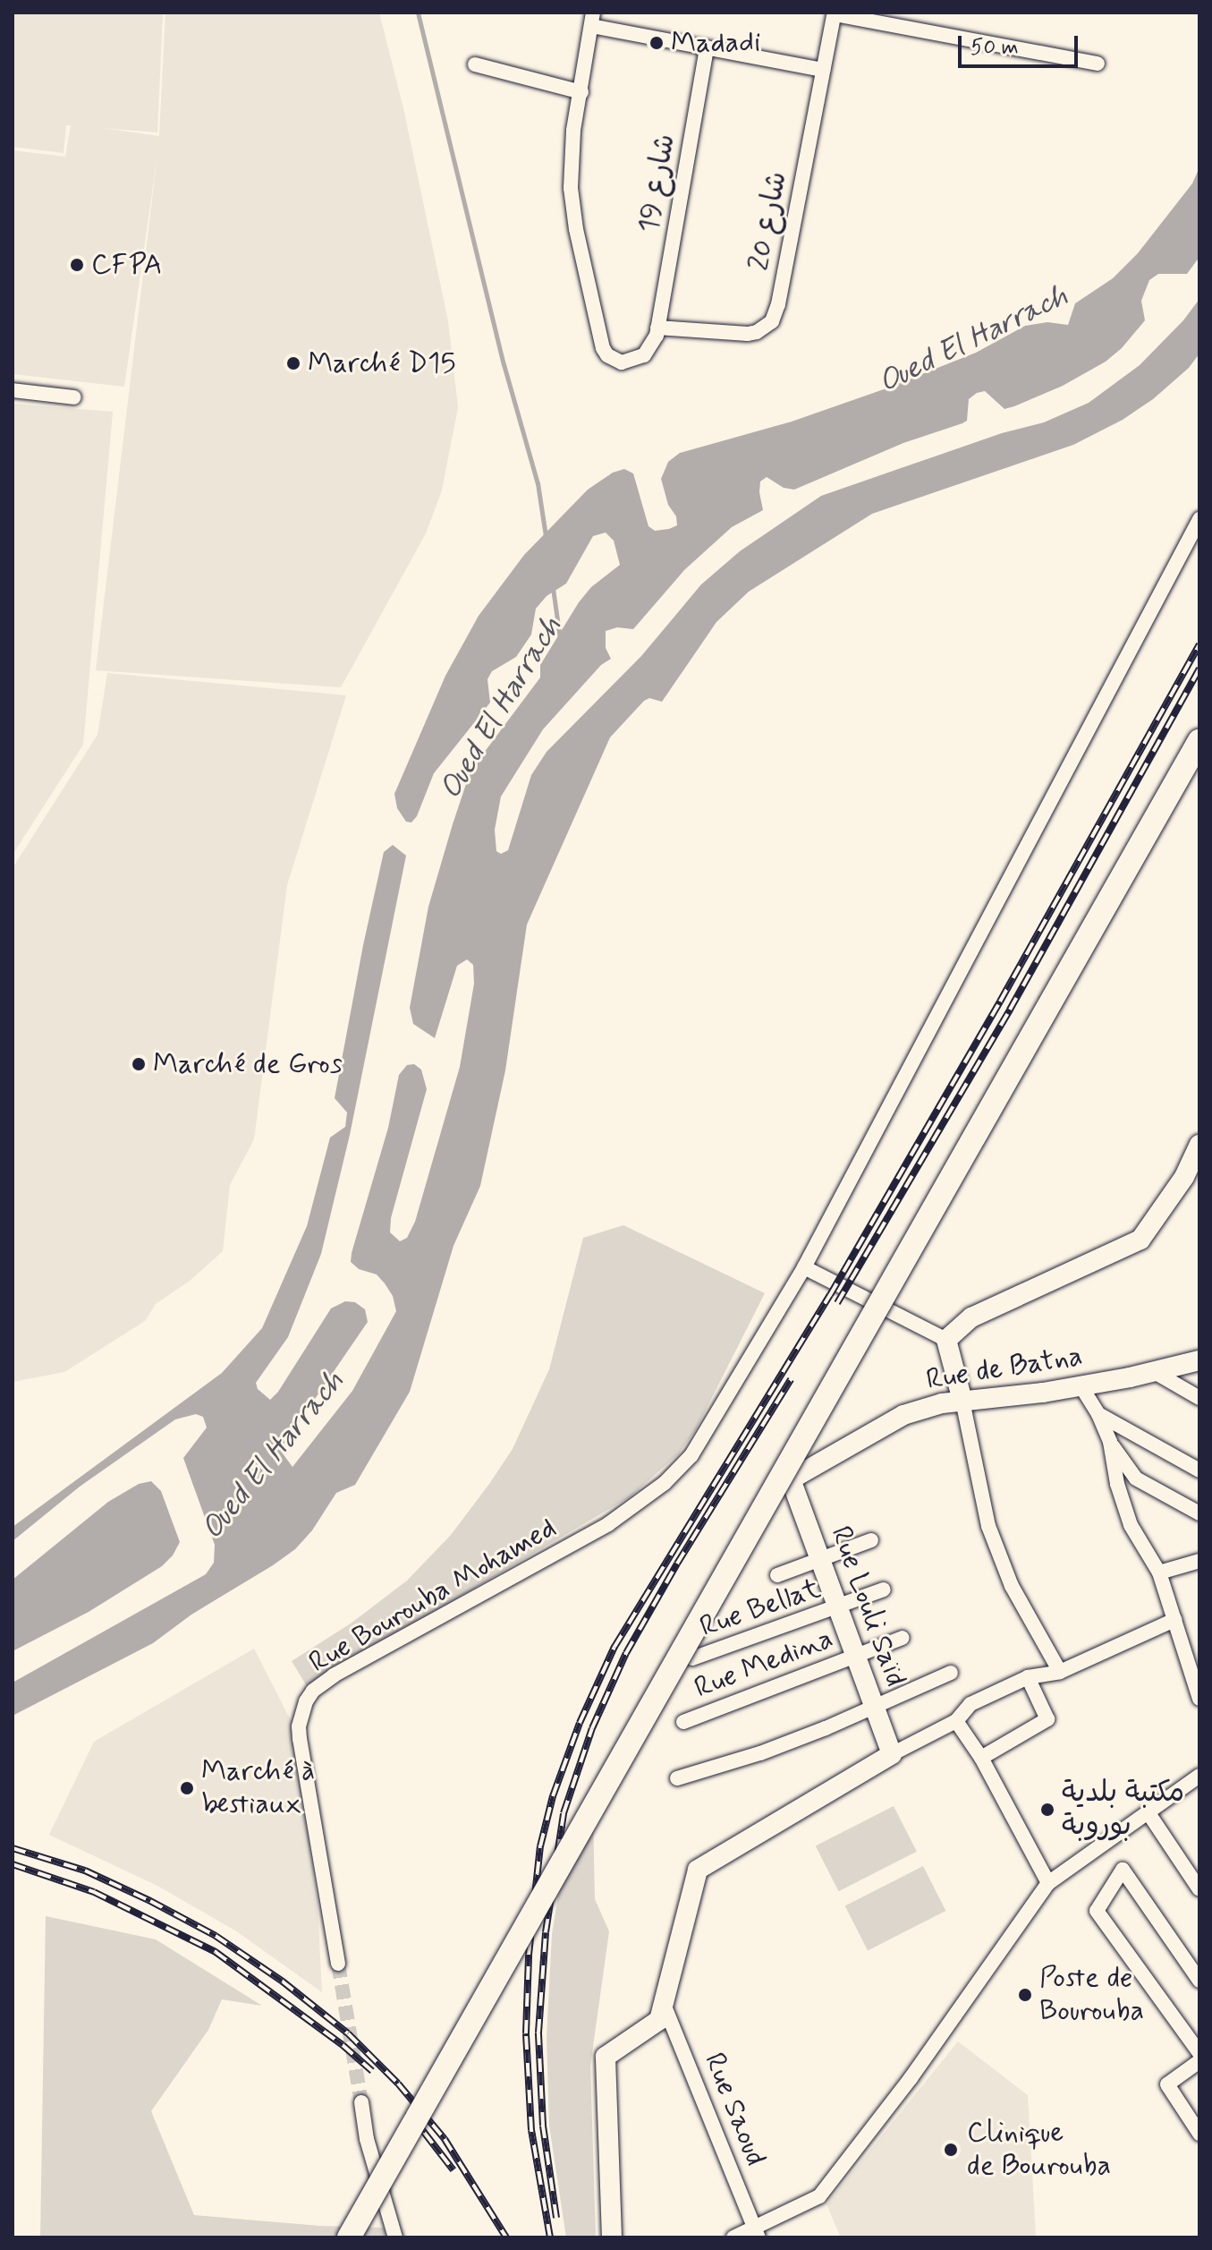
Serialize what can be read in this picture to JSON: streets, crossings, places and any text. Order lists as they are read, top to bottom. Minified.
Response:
{"streets":{"street":["شارع 19","شارع 20","Rue de Batna","Rue Bourouba Mohamed","Rue Louli Saïd","Rue Bellat","Rue Medina","Rue Saoud"]},"crossings":[["شارع 19","شارع 20"],["Rue de Batna","Rue Louli Saïd"],["Rue Louli Saïd","Rue Bellat"],["Rue Louli Saïd","Rue Medina"]],"water":["Oued El Harrach"],"places":["Madadi","CFPA","Marché D15","Marché de Gros","Marché à bestiaux","مكتبة بلدية بوروبة","Poste de Bourouba","Clinique de Bourouba"],"scale_bar":"50 m"}
